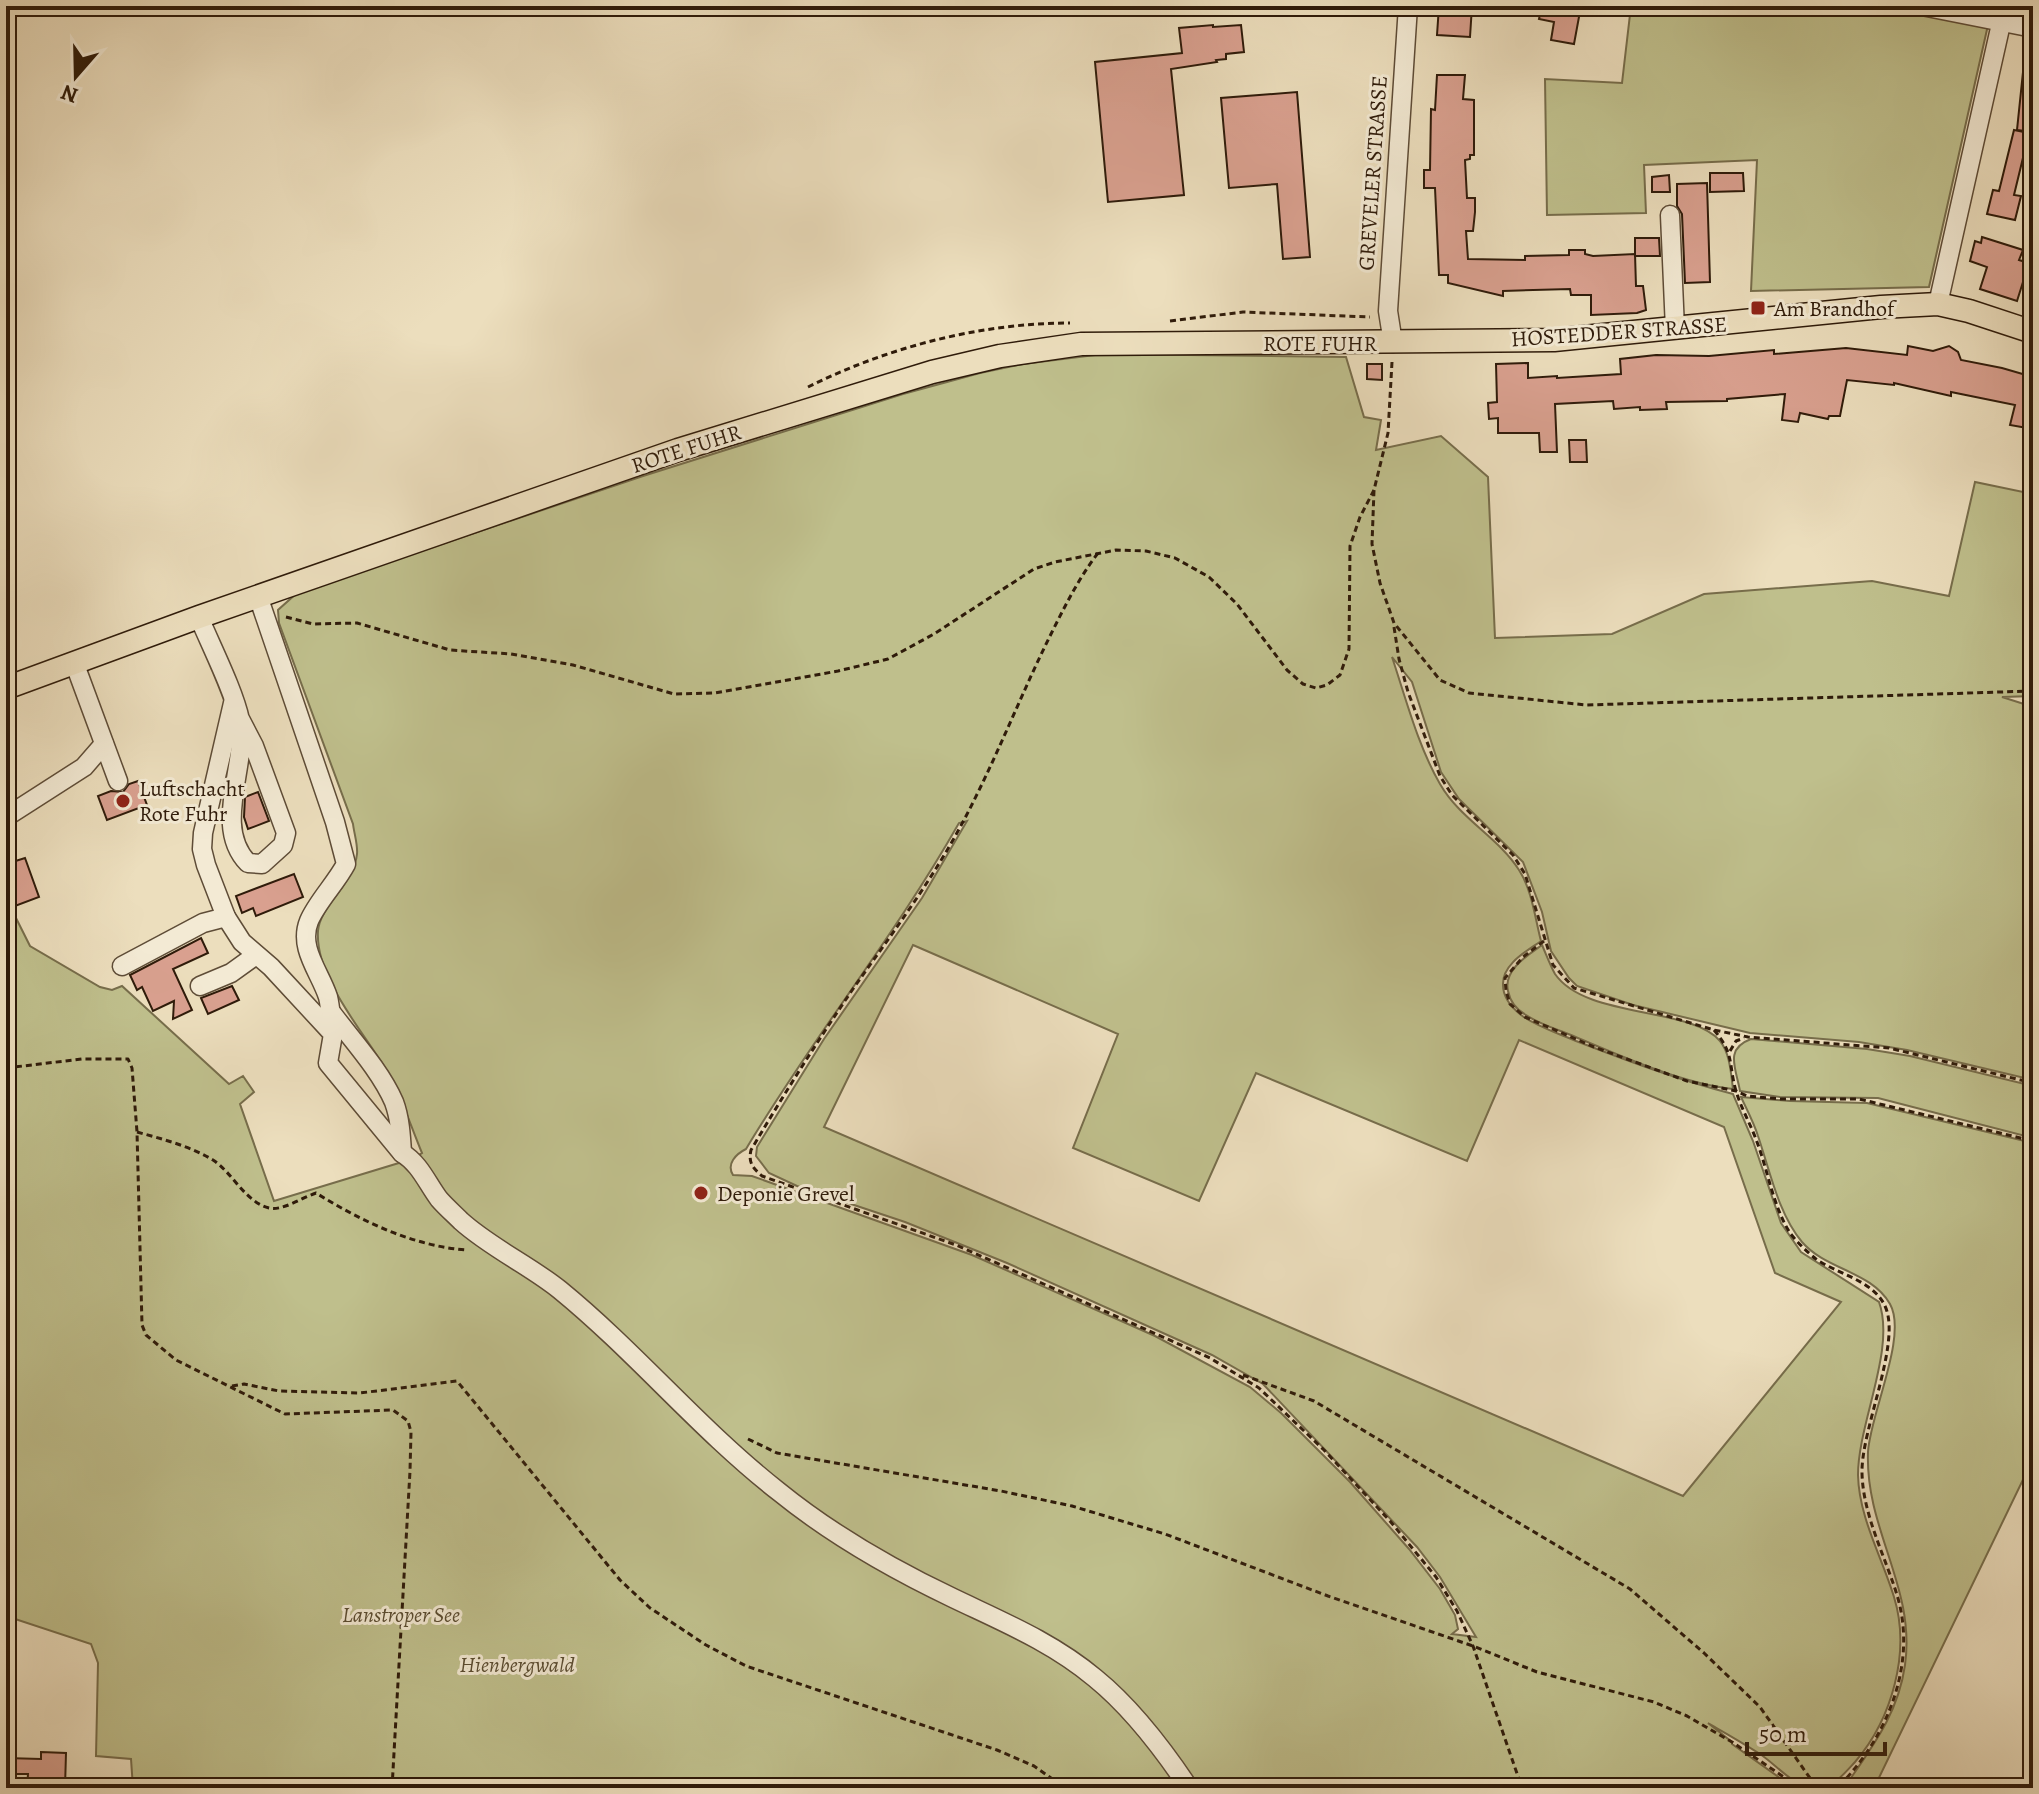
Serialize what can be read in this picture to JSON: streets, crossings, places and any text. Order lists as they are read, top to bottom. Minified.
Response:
{"streets":{"main road":["HOSTEDDER STRASSE","ROTE FUHR"],"street":["GREVELER STRASSE"]},"crossings":[["GREVELER STRASSE","HOSTEDDER STRASSE"],["GREVELER STRASSE","ROTE FUHR"],["HOSTEDDER STRASSE","ROTE FUHR"]],"parks":["Lanstroper See","Hienbergwald"],"places":{"transit":["Am Brandhof"],"other":["Luftschacht Rote Fuhr","Deponie Grevel"]},"scale_bar":"50 m","north":"bottom"}
